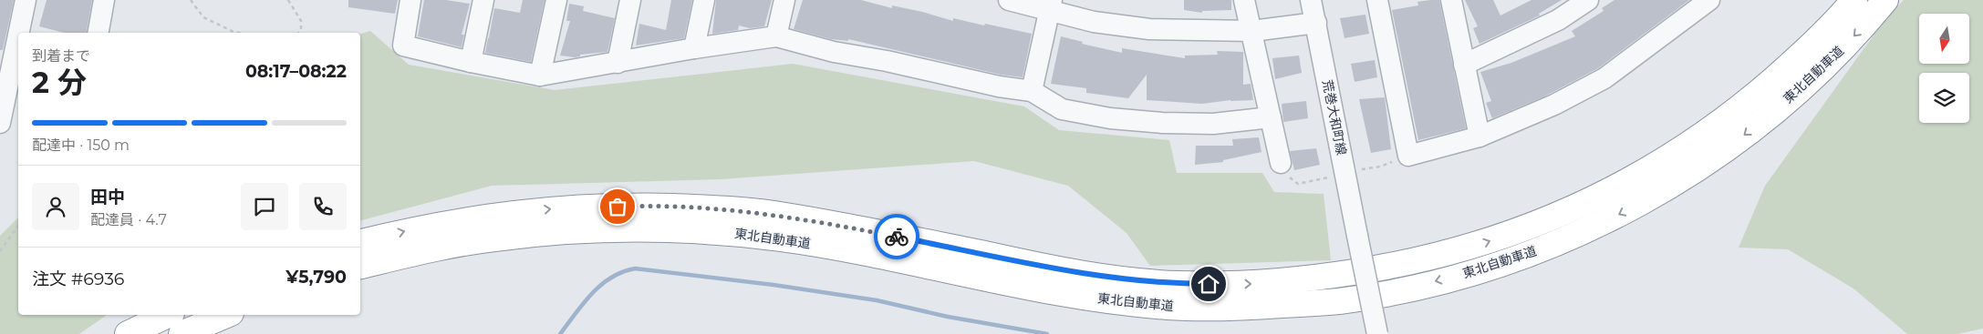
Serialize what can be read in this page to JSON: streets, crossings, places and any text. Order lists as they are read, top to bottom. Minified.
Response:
{"streets":{"highway":["東北自動車道"],"street":["荒巻大和町線"]},"north":"bottom","page":{"heading":["2 分","到着まで","08:17–08:22"],"panel":["田中","配達員 · 4.7","注文 #6936","¥5,790"],"bar":"配達中 · 150 m"}}
